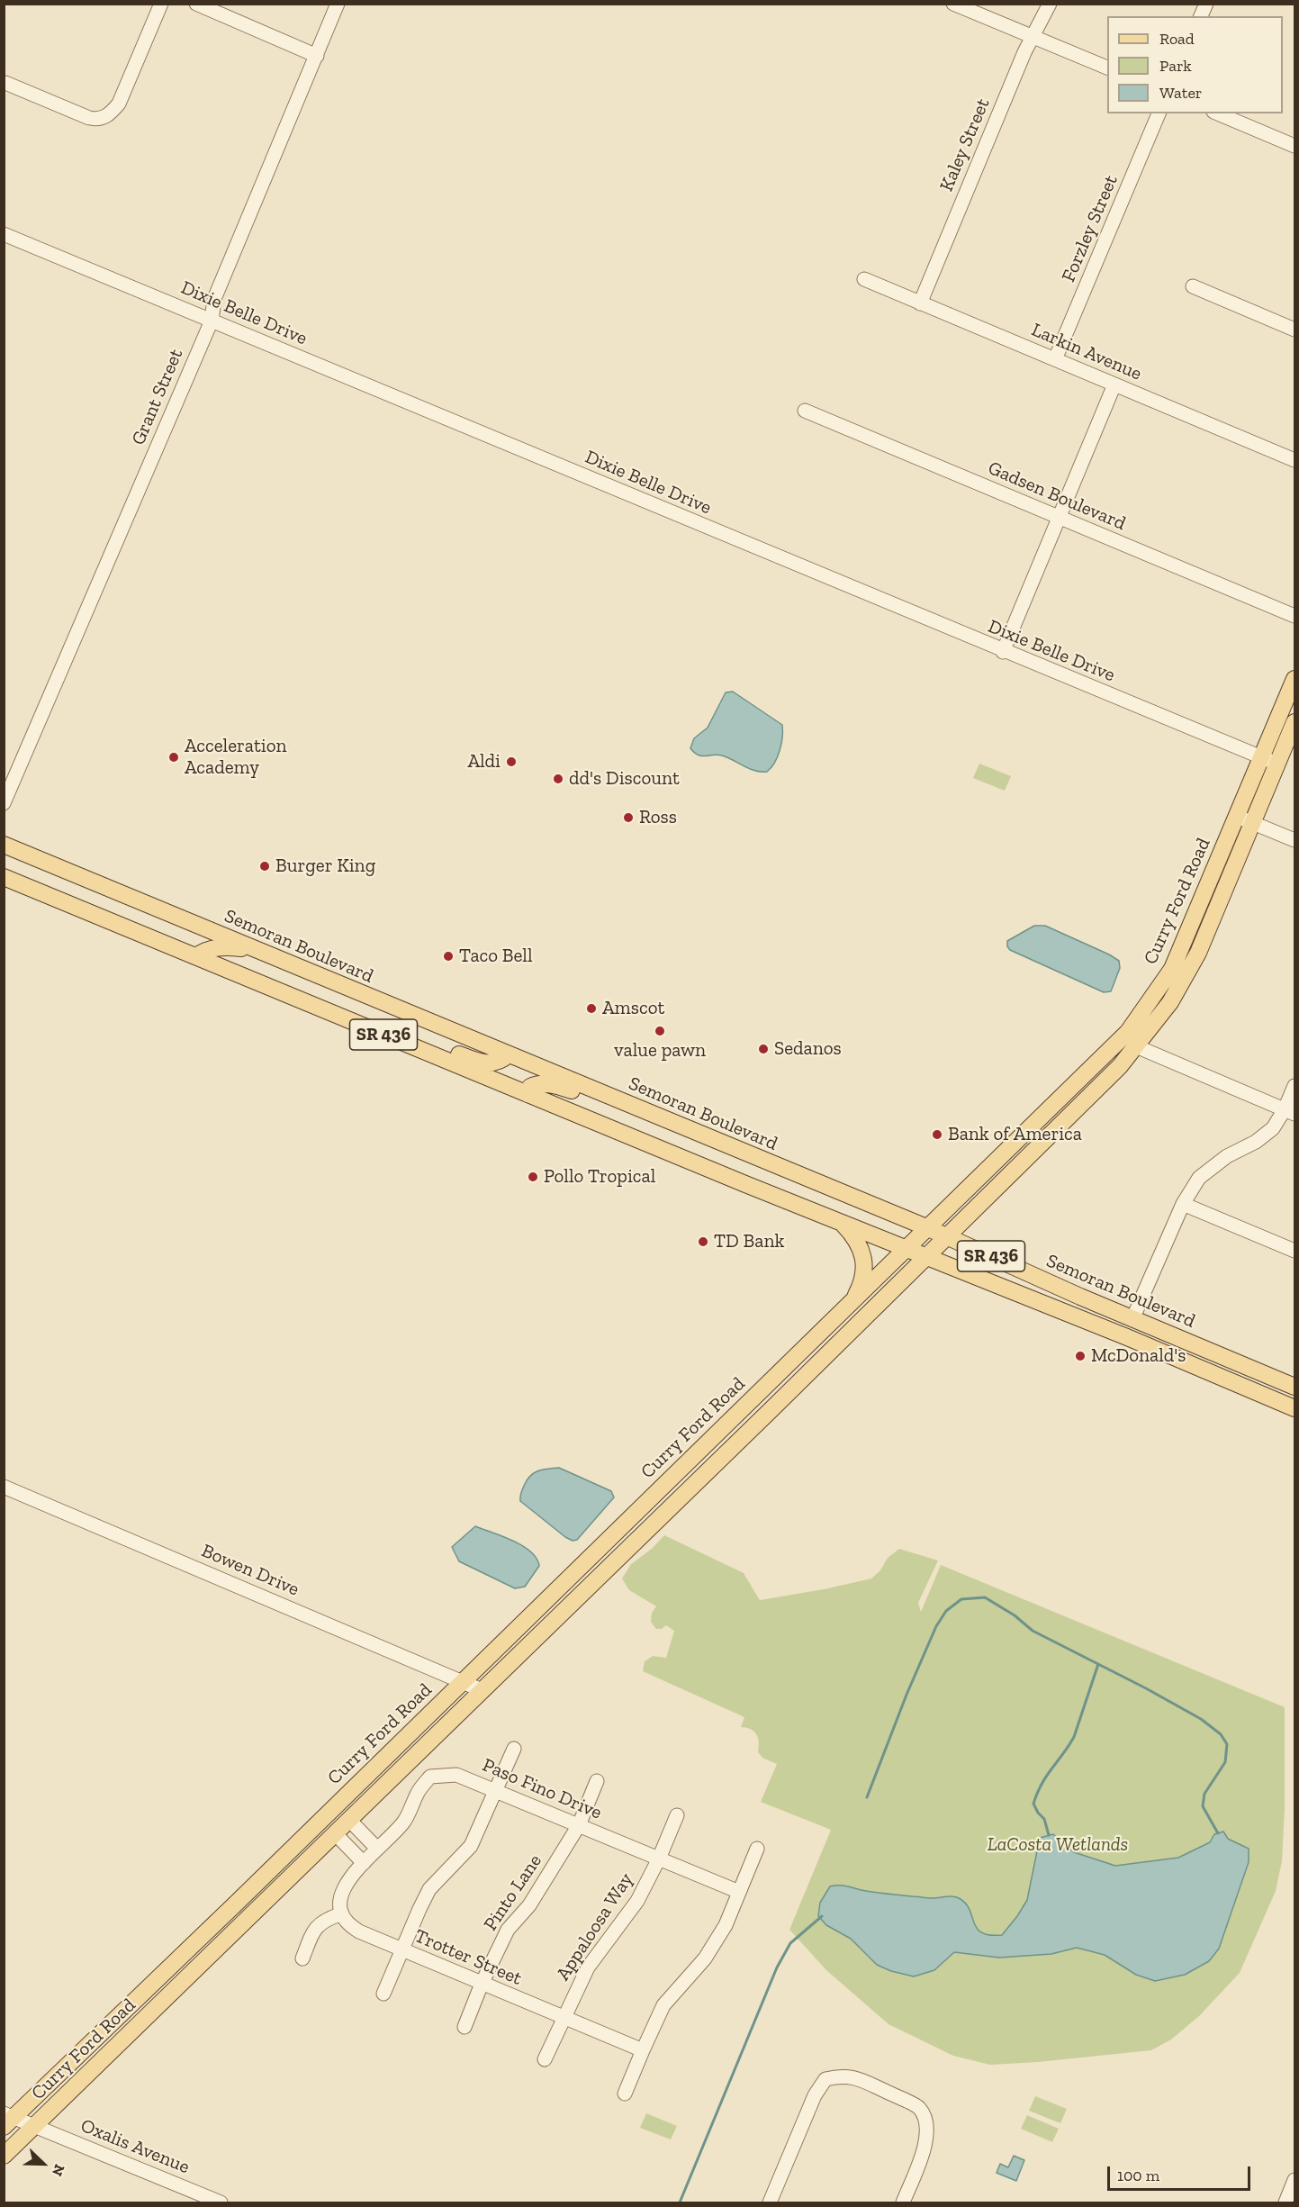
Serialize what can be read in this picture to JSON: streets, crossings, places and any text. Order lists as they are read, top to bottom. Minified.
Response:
{"streets":{"main road":["Curry Ford Road","Semoran Boulevard","SR 436"],"street":["Kaley Street","Forzley Street","Dixie Belle Drive","Larkin Avenue","Grant Street","Gadsen Boulevard","Bowen Drive","Paso Fino Drive","Pinto Lane","Appaloosa Way","Trotter Street","Oxalis Avenue"]},"crossings":[["Kaley Street","Larkin Avenue"],["Forzley Street","Larkin Avenue"],["Dixie Belle Drive","Grant Street"],["Dixie Belle Drive","Curry Ford Road"],["Curry Ford Road","Semoran Boulevard"],["Curry Ford Road","SR 436"],["Curry Ford Road","Bowen Drive"],["Curry Ford Road","Oxalis Avenue"],["Paso Fino Drive","Pinto Lane"],["Paso Fino Drive","Appaloosa Way"],["Pinto Lane","Trotter Street"],["Appaloosa Way","Trotter Street"]],"parks":["LaCosta Wetlands"],"places":["Acceleration Academy","Aldi","dd's Discount","Ross","Burger King","Taco Bell","Amscot","value pawn","Sedanos","Bank of America","Pollo Tropical","TD Bank","McDonald's"],"legend":["Road","Park","Water"],"scale_bar":"100 m","north":"bottom right"}
